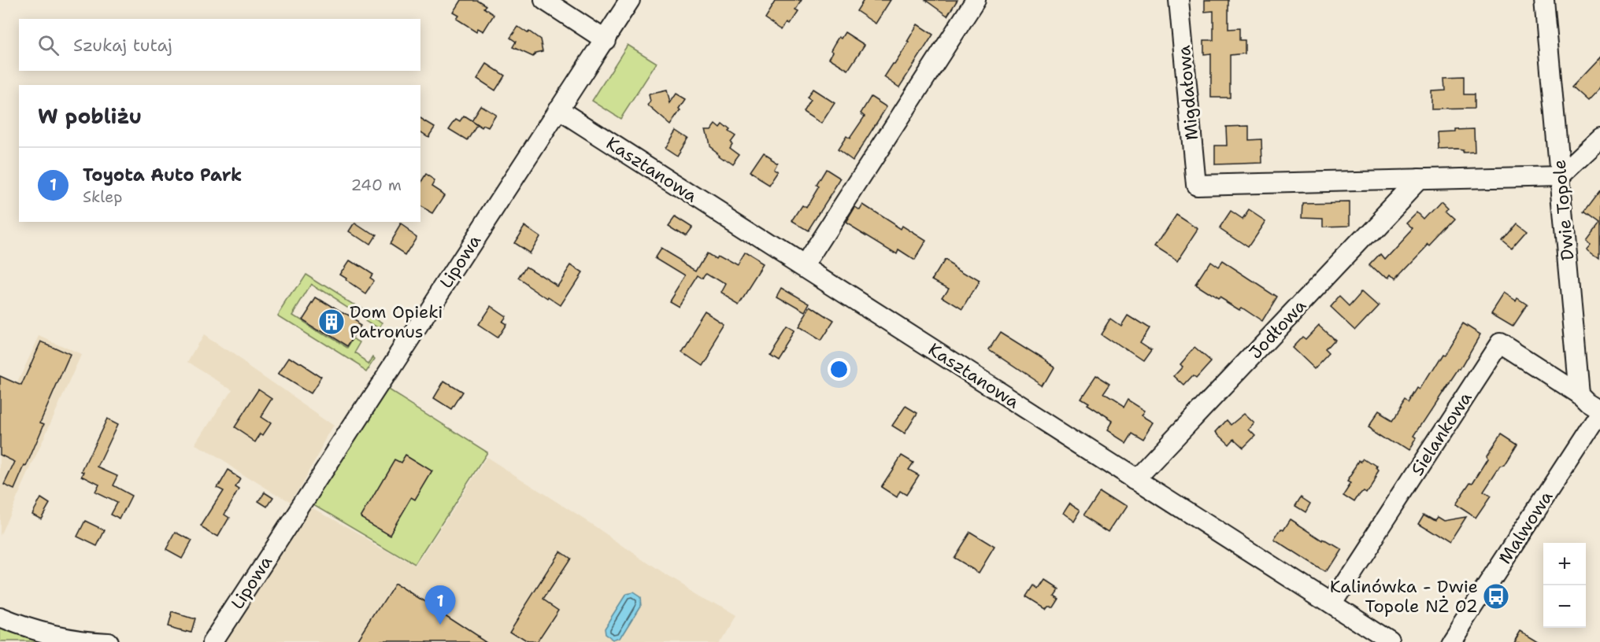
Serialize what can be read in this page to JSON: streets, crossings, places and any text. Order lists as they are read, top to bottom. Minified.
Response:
{"streets":{"street":["Migdałowa","Kasztanowa","Dwie Topole","Lipowa","Jodłowa","Sielankowa","Malwowa"]},"crossings":[["Migdałowa","Jodłowa"],["Kasztanowa","Lipowa"],["Kasztanowa","Jodłowa"],["Kasztanowa","Sielankowa"],["Dwie Topole","Sielankowa"]],"places":{"building":["Dom Opieki Patronus"],"bus stop":["Kalinówka - Dwie Topole NŻ 02"]},"page":{"search":"Szukaj tutaj","heading":"W pobliżu","list":[{"mark":"1","name":"Toyota Auto Park","note":"Sklep","value":"240 m"}],"map_buttons":["+","−"],"pins":"1"}}
